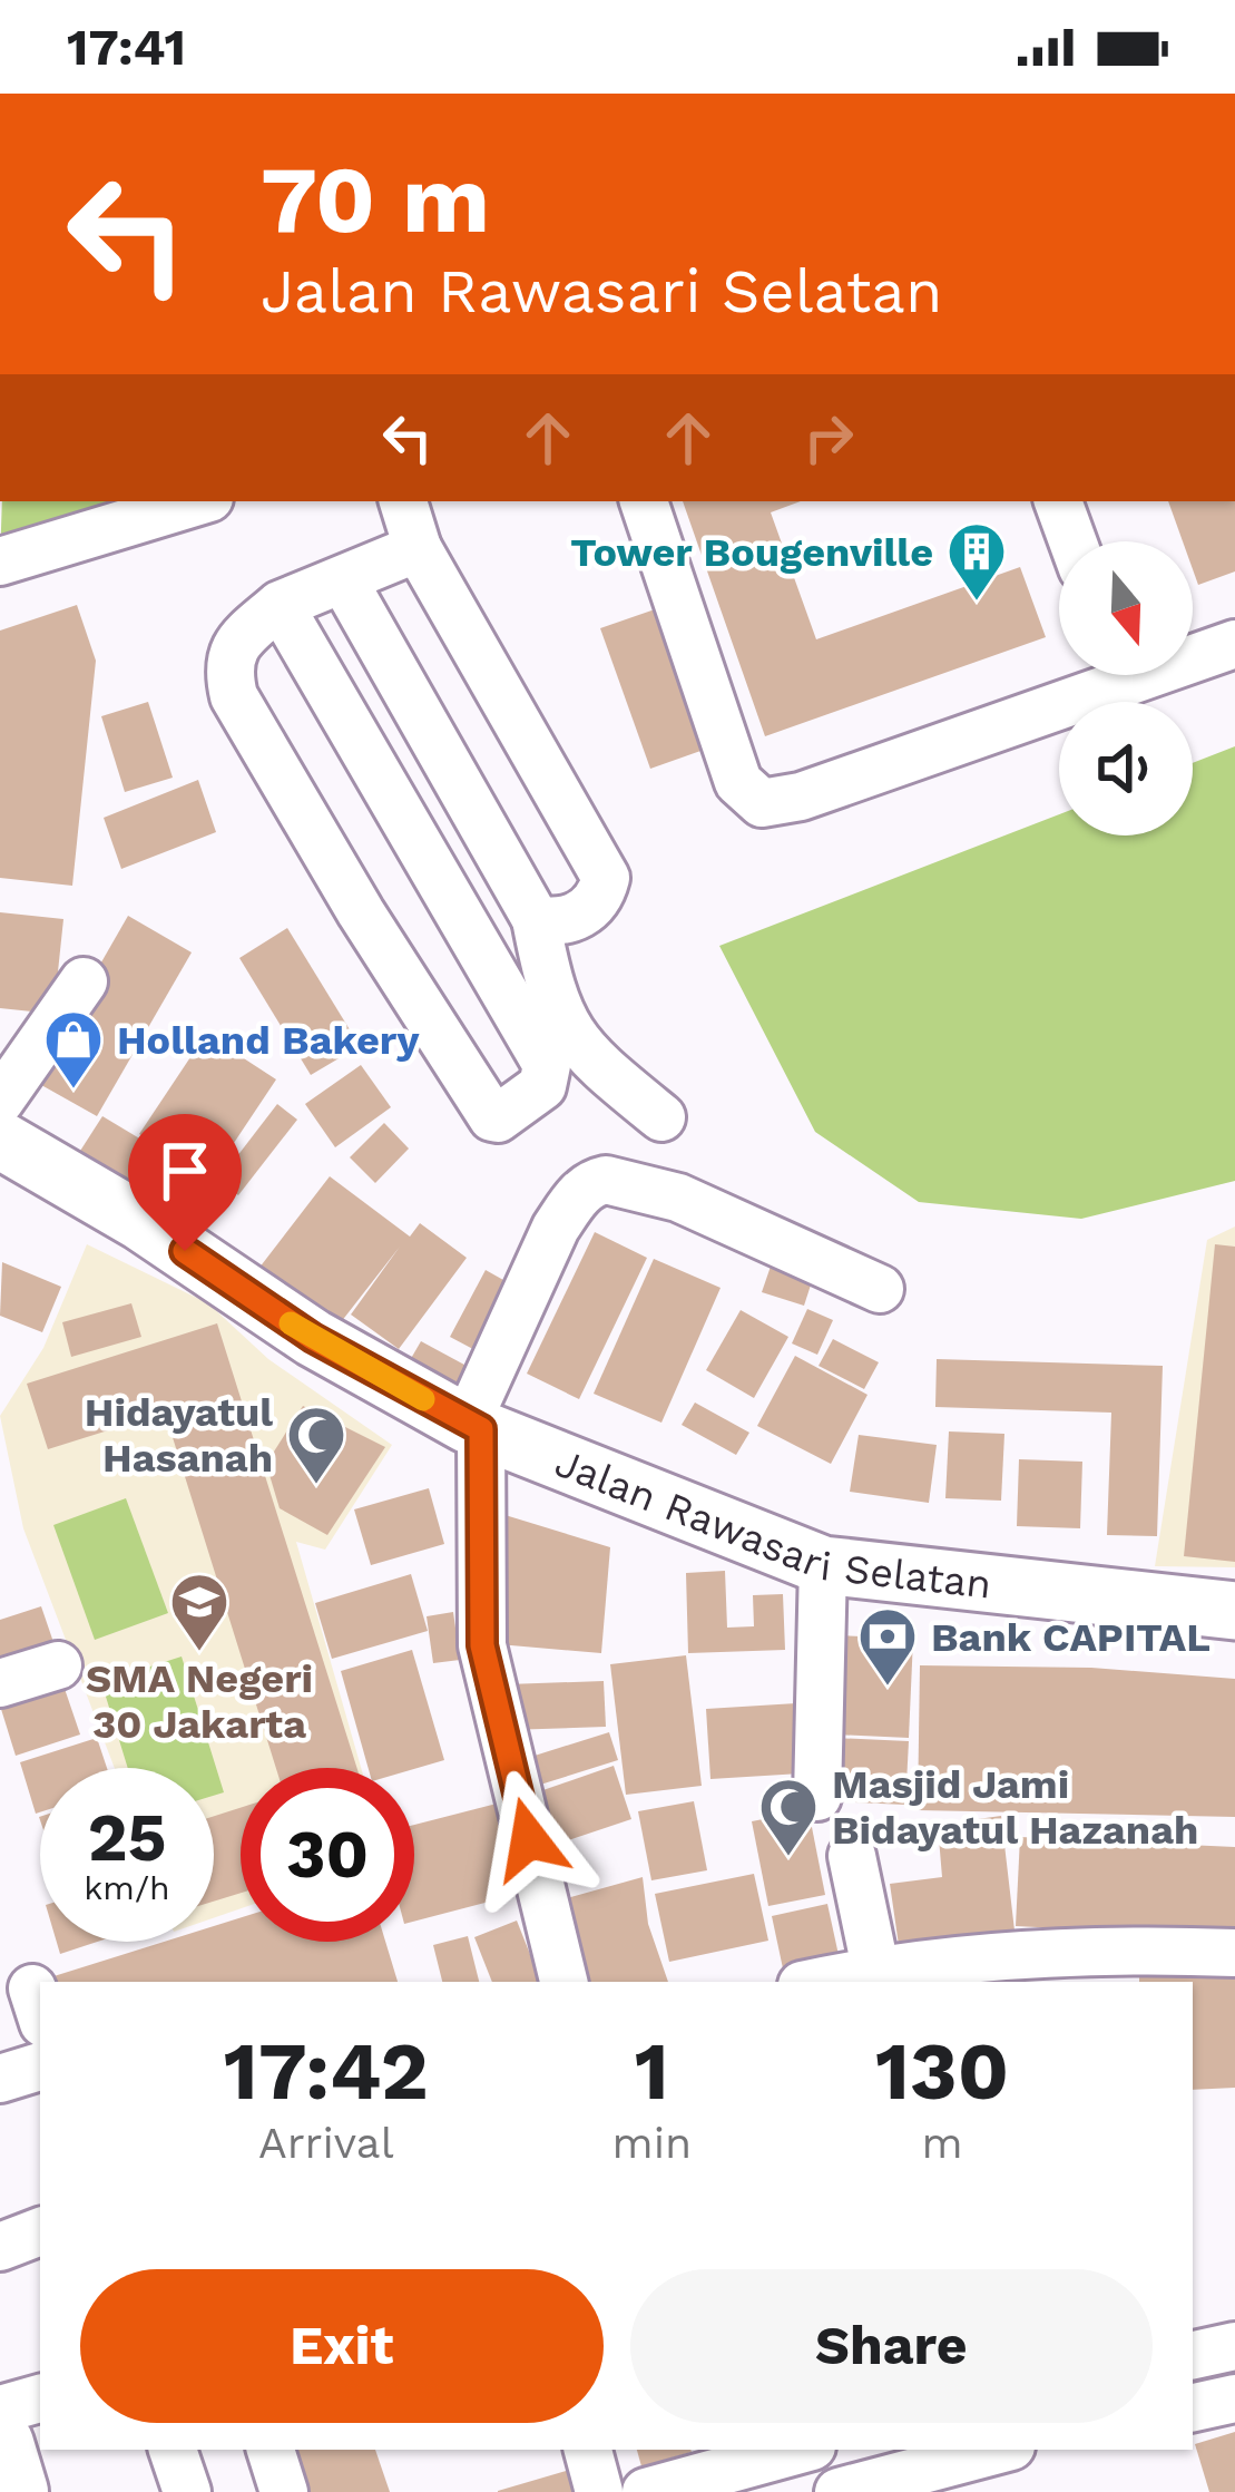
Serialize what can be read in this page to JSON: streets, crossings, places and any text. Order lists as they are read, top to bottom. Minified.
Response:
{"streets":{"main road":["Jalan Rawasari Selatan"]},"places":{"building":["Tower Bougenville"],"shop":["Holland Bakery"],"mosque":["Hidayatul Hasanah","Masjid Jami Bidayatul Hazanah"],"school or university":["SMA Negeri 30 Jakarta"],"bank":["Bank CAPITAL"]},"north":"bottom","page":{"status":"17:41","turn":["70 m","Jalan Rawasari Selatan"],"speed":"25 km/h","limit":"30","eta":["17:42","Arrival","1","min","130","m"],"buttons":["Exit","Share"]}}
